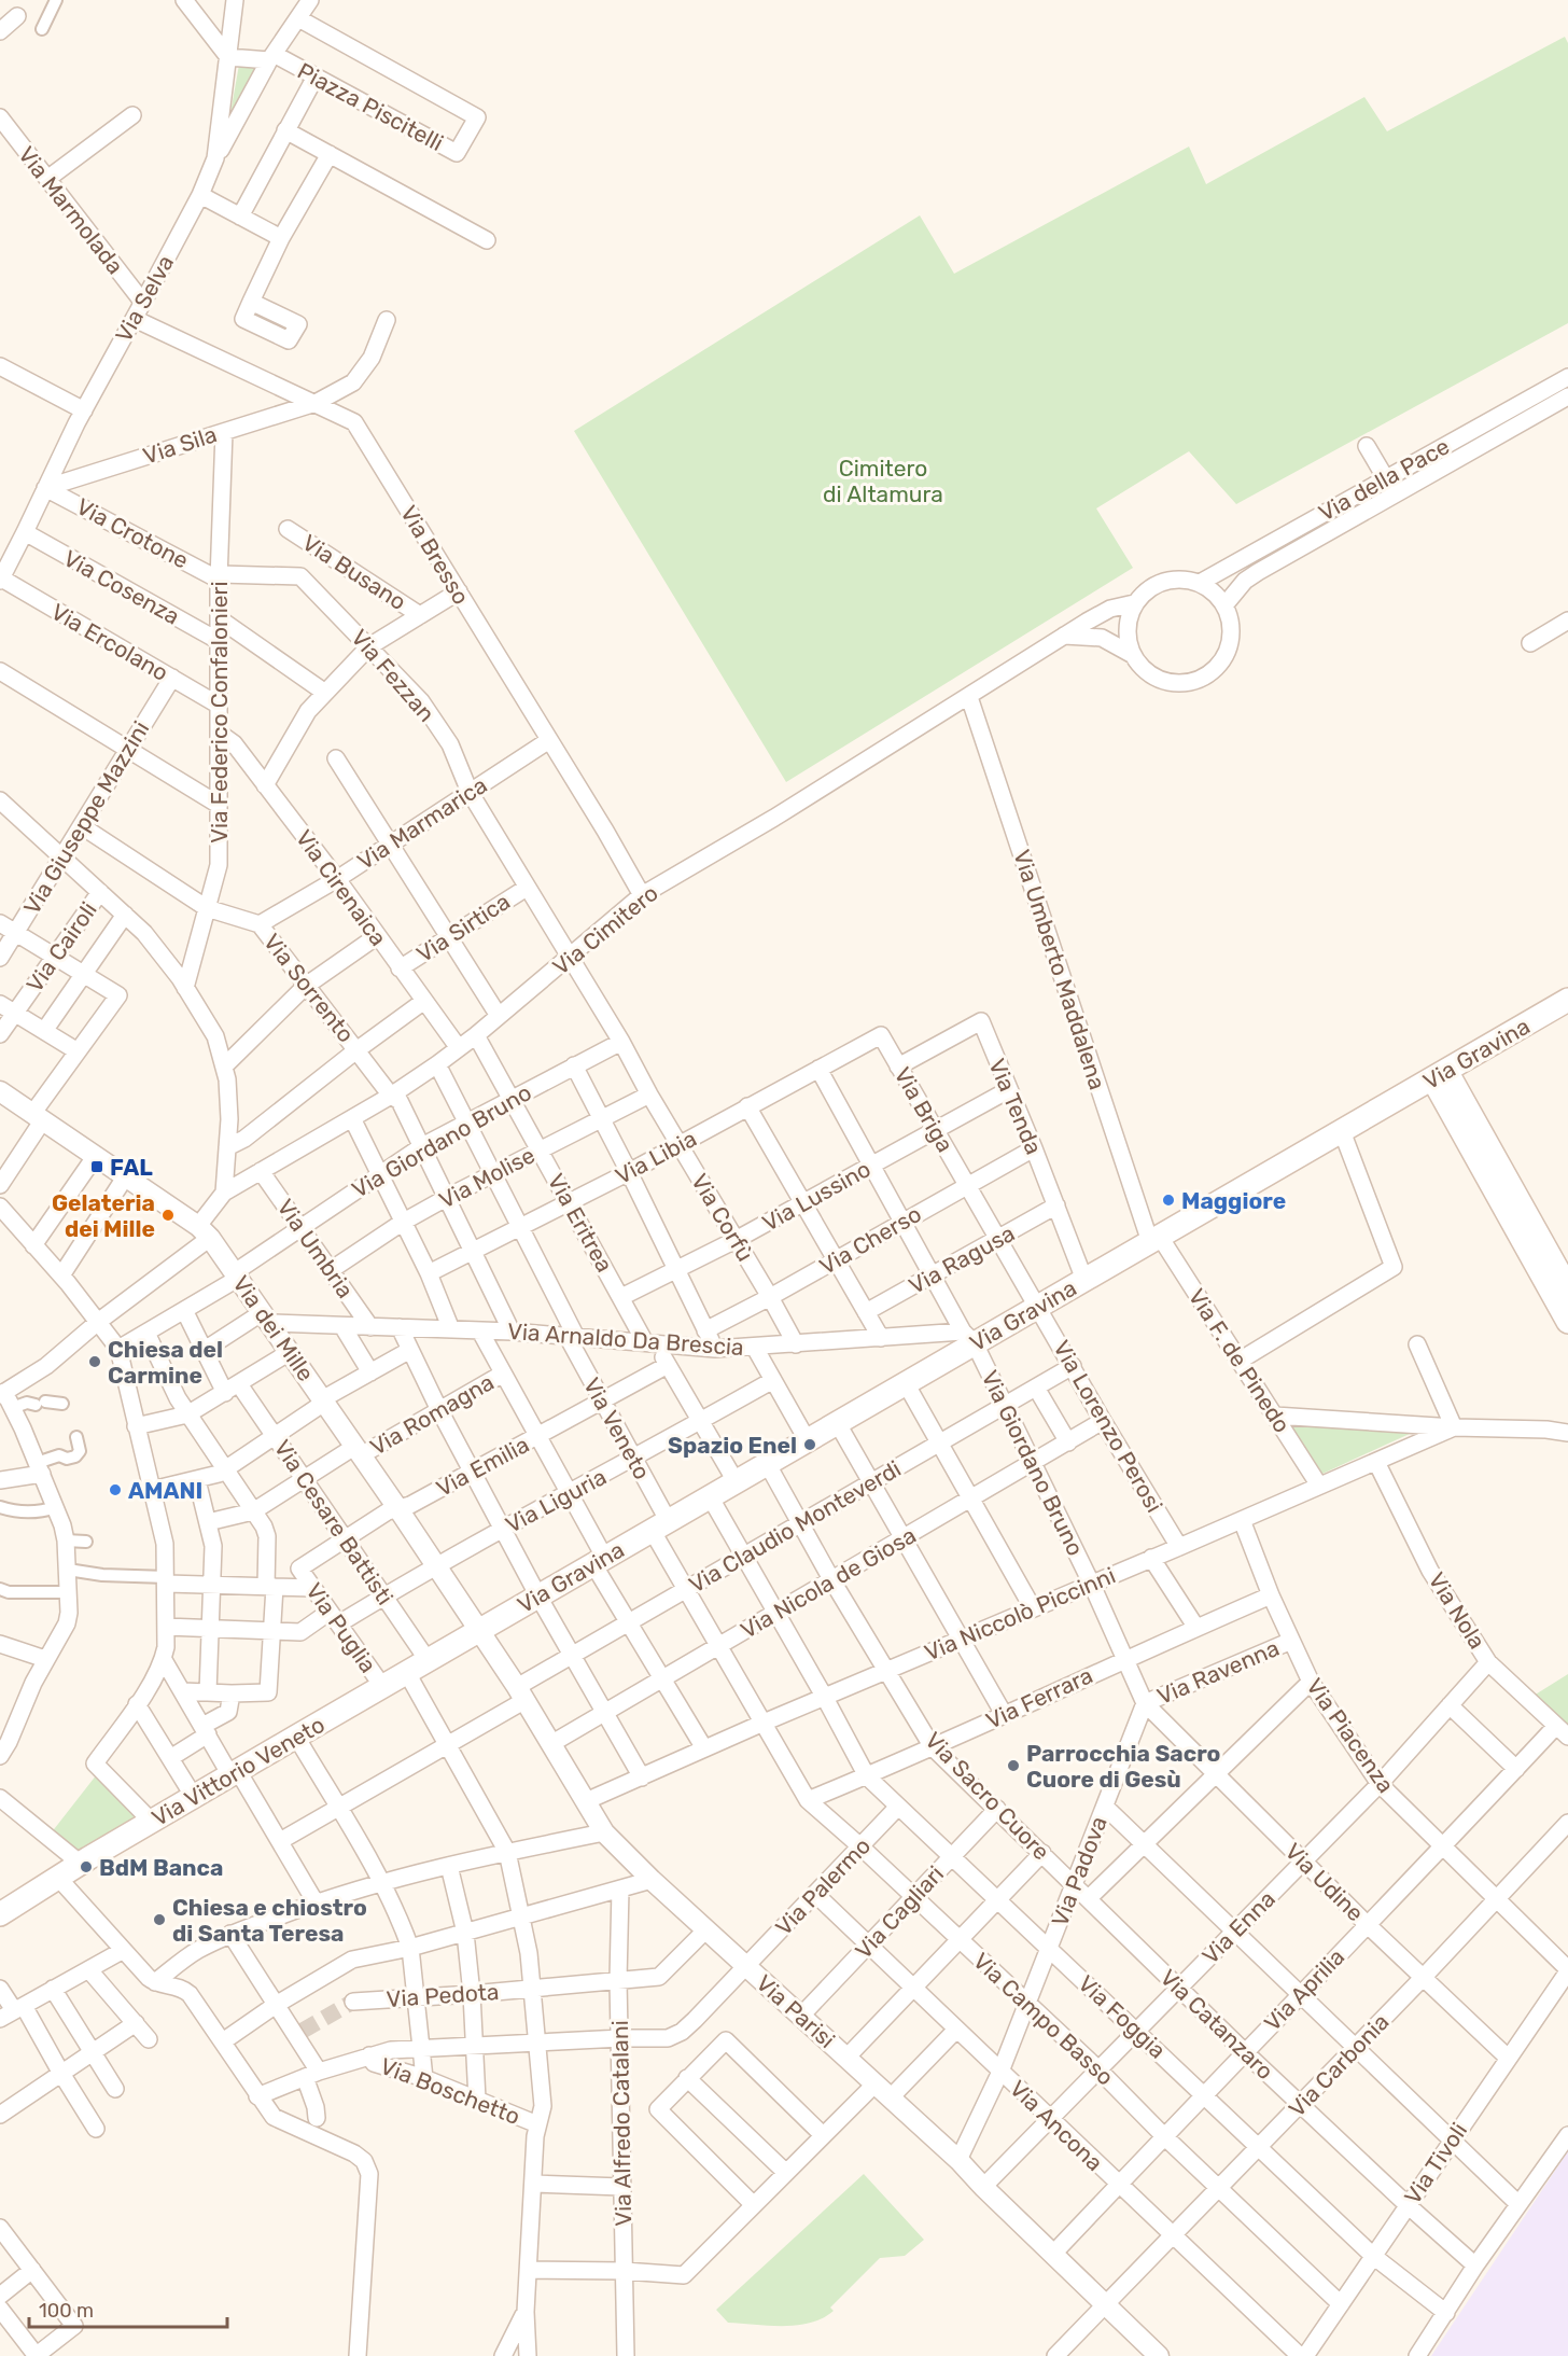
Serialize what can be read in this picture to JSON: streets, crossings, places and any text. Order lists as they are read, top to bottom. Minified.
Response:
{"streets":{"main road":["Via Gravina","Via Vittorio Veneto"],"street":["Piazza Piscitelli","Via Marmolada","Via Selva","Via Sila","Via della Pace","Via Crotone","Via Bresso","Via Busano","Via Cosenza","Via Ercolano","Via Fezzan","Via Federico Confalonieri","Via Giuseppe Mazzini","Via Marmarica","Via Cirenaica","Via Sirtica","Via Cimitero","Via Cairoli","Via Umberto Maddalena","Via Sorrento","Via Tenda","Via Briga","Via Giordano Bruno","Via Libia","Via Molise","Via Lussino","Via Corfù","Via Eritrea","Via Cherso","Via Umbria","Via Ragusa","Via dei Mille","Via Arnaldo Da Brescia","Via F. de Pinedo","Via Romagna","Via Lorenzo Perosi","Via Veneto","Via Emilia","Via Liguria","Via Cesare Battisti","Via Claudio Monteverdi","Via Nicola de Giosa","Via Nola","Via Niccolò Piccinni","Via Puglia","Via Ravenna","Via Ferrara","Via Piacenza","Via Sacro Cuore","Via Padova","Via Udine","Via Palermo","Via Cagliari","Via Enna","Via Aprilia","Via Pedota","Via Parisi","Via Foggia","Via Campo Basso","Via Catanzaro","Via Carbonia","Via Boschetto","Via Alfredo Catalani","Via Ancona","Via Tivoli"]},"crossings":[["Via Marmolada","Via Selva"],["Via Selva","Via Sila"],["Via Selva","Via Crotone"],["Via Selva","Via Bresso"],["Via Selva","Via Cosenza"],["Via Selva","Via Ercolano"],["Via Sila","Via Crotone"],["Via Sila","Via Bresso"],["Via Sila","Via Federico Confalonieri"],["Via della Pace","Via Cimitero"],["Via Crotone","Via Fezzan"],["Via Crotone","Via Federico Confalonieri"],["Via Bresso","Via Busano"],["Via Bresso","Via Marmarica"],["Via Bresso","Via Cimitero"],["Via Busano","Via Fezzan"],["Via Busano","Via Cirenaica"],["Via Cosenza","Via Federico Confalonieri"],["Via Ercolano","Via Federico Confalonieri"],["Via Ercolano","Via Giuseppe Mazzini"],["Via Fezzan","Via Federico Confalonieri"],["Via Fezzan","Via Marmarica"],["Via Fezzan","Via Sirtica"],["Via Fezzan","Via Cimitero"],["Via Fezzan","Via Corfù"],["Via Federico Confalonieri","Via Cirenaica"],["Via Federico Confalonieri","Via Sorrento"],["Via Giuseppe Mazzini","Via Sorrento"],["Via Marmarica","Via Cirenaica"],["Via Marmarica","Via Sorrento"],["Via Cirenaica","Via Sirtica"],["Via Cirenaica","Via Cimitero"],["Via Cimitero","Via Umberto Maddalena"],["Via Cimitero","Via Sorrento"],["Via Cimitero","Via Corfù"],["Via Cimitero","Via Eritrea"],["Via Cimitero","Via Umbria"],["Via Cimitero","Via dei Mille"],["Via Cimitero","Via Veneto"],["Via Umberto Maddalena","Via Gravina"],["Via Umberto Maddalena","Via F. de Pinedo"],["Via Sorrento","Via Giordano Bruno"],["Via Sorrento","Via Libia"],["Via Sorrento","Via Molise"],["Via Sorrento","Via Arnaldo Da Brescia"],["Via Gravina","Via Tenda"],["Via Gravina","Via Giordano Bruno"],["Via Gravina","Via Eritrea"],["Via Gravina","Via dei Mille"],["Via Gravina","Via Arnaldo Da Brescia"],["Via Gravina","Via F. de Pinedo"],["Via Gravina","Via Lorenzo Perosi"],["Via Gravina","Via Veneto"],["Via Gravina","Via Vittorio Veneto"],["Via Gravina","Via Sacro Cuore"],["Via Gravina","Via Parisi"],["Via Gravina","Via Foggia"],["Via Tenda","Via Briga"],["Via Tenda","Via Lussino"],["Via Tenda","Via Cherso"],["Via Tenda","Via Ragusa"],["Via Briga","Via Libia"],["Via Briga","Via Lussino"],["Via Briga","Via Cherso"],["Via Briga","Via Ragusa"],["Via Briga","Via Lorenzo Perosi"],["Via Giordano Bruno","Via Libia"],["Via Giordano Bruno","Via Lussino"],["Via Giordano Bruno","Via Corfù"],["Via Giordano Bruno","Via Eritrea"],["Via Giordano Bruno","Via Cherso"],["Via Giordano Bruno","Via Umbria"],["Via Giordano Bruno","Via Ragusa"],["Via Giordano Bruno","Via dei Mille"],["Via Giordano Bruno","Via Arnaldo Da Brescia"],["Via Giordano Bruno","Via Veneto"],["Via Giordano Bruno","Via Cesare Battisti"],["Via Giordano Bruno","Via Claudio Monteverdi"],["Via Giordano Bruno","Via Nicola de Giosa"],["Via Giordano Bruno","Via Niccolò Piccinni"],["Via Libia","Via Corfù"],["Via Libia","Via Eritrea"],["Via Libia","Via Veneto"],["Via Molise","Via Corfù"],["Via Molise","Via Eritrea"],["Via Molise","Via Umbria"],["Via Molise","Via Veneto"],["Via Lussino","Via Corfù"],["Via Lussino","Via Eritrea"],["Via Corfù","Via Cherso"],["Via Corfù","Via Arnaldo Da Brescia"],["Via Eritrea","Via Arnaldo Da Brescia"],["Via Eritrea","Via Emilia"],["Via Eritrea","Via Liguria"],["Via Umbria","Via Arnaldo Da Brescia"],["Via Ragusa","Via Lorenzo Perosi"],["Via dei Mille","Via Arnaldo Da Brescia"],["Via dei Mille","Via Romagna"],["Via dei Mille","Via Emilia"],["Via dei Mille","Via Liguria"],["Via dei Mille","Via Vittorio Veneto"],["Via dei Mille","Via Parisi"],["Via Arnaldo Da Brescia","Via Veneto"],["Via F. de Pinedo","Via Niccolò Piccinni"],["Via Romagna","Via Cesare Battisti"],["Via Lorenzo Perosi","Via Claudio Monteverdi"],["Via Lorenzo Perosi","Via Nicola de Giosa"],["Via Lorenzo Perosi","Via Niccolò Piccinni"],["Via Veneto","Via Emilia"],["Via Veneto","Via Liguria"],["Via Veneto","Via Claudio Monteverdi"],["Via Veneto","Via Nicola de Giosa"],["Via Veneto","Via Campo Basso"],["Via Emilia","Via Cesare Battisti"],["Via Emilia","Via Puglia"],["Via Liguria","Via Cesare Battisti"],["Via Liguria","Via Puglia"],["Via Cesare Battisti","Via Vittorio Veneto"],["Via Claudio Monteverdi","Via Sacro Cuore"],["Via Claudio Monteverdi","Via Parisi"],["Via Claudio Monteverdi","Via Foggia"],["Via Nicola de Giosa","Via Sacro Cuore"],["Via Nicola de Giosa","Via Parisi"],["Via Nicola de Giosa","Via Foggia"],["Via Nicola de Giosa","Via Campo Basso"],["Via Nola","Via Niccolò Piccinni"],["Via Nola","Via Enna"],["Via Nola","Via Aprilia"],["Via Niccolò Piccinni","Via Piacenza"],["Via Niccolò Piccinni","Via Sacro Cuore"],["Via Niccolò Piccinni","Via Parisi"],["Via Niccolò Piccinni","Via Foggia"],["Via Niccolò Piccinni","Via Campo Basso"],["Via Puglia","Via Vittorio Veneto"],["Via Ravenna","Via Piacenza"],["Via Ravenna","Via Padova"],["Via Ravenna","Via Udine"],["Via Ferrara","Via Piacenza"],["Via Ferrara","Via Sacro Cuore"],["Via Ferrara","Via Foggia"],["Via Ferrara","Via Campo Basso"],["Via Piacenza","Via Enna"],["Via Piacenza","Via Aprilia"],["Via Piacenza","Via Carbonia"],["Via Piacenza","Via Tivoli"],["Via Vittorio Veneto","Via Parisi"],["Via Sacro Cuore","Via Padova"],["Via Sacro Cuore","Via Cagliari"],["Via Sacro Cuore","Via Catanzaro"],["Via Padova","Via Udine"],["Via Padova","Via Parisi"],["Via Padova","Via Foggia"],["Via Padova","Via Campo Basso"],["Via Padova","Via Catanzaro"],["Via Padova","Via Ancona"],["Via Udine","Via Enna"],["Via Udine","Via Aprilia"],["Via Udine","Via Carbonia"],["Via Udine","Via Tivoli"],["Via Palermo","Via Parisi"],["Via Palermo","Via Foggia"],["Via Palermo","Via Campo Basso"],["Via Palermo","Via Boschetto"],["Via Palermo","Via Alfredo Catalani"],["Via Palermo","Via Ancona"],["Via Cagliari","Via Parisi"],["Via Cagliari","Via Foggia"],["Via Cagliari","Via Campo Basso"],["Via Cagliari","Via Ancona"],["Via Enna","Via Parisi"],["Via Enna","Via Foggia"],["Via Enna","Via Campo Basso"],["Via Enna","Via Catanzaro"],["Via Enna","Via Ancona"],["Via Aprilia","Via Parisi"],["Via Aprilia","Via Foggia"],["Via Aprilia","Via Campo Basso"],["Via Aprilia","Via Catanzaro"],["Via Aprilia","Via Ancona"],["Via Pedota","Via Parisi"],["Via Pedota","Via Alfredo Catalani"],["Via Parisi","Via Carbonia"],["Via Foggia","Via Carbonia"],["Via Foggia","Via Tivoli"],["Via Campo Basso","Via Carbonia"],["Via Campo Basso","Via Tivoli"],["Via Catanzaro","Via Carbonia"],["Via Catanzaro","Via Tivoli"],["Via Carbonia","Via Ancona"]],"parks":["Cimitero di Altamura"],"places":{"transit":["FAL"],"other":["Maggiore","Gelateria dei Mille","Chiesa del Carmine","Spazio Enel","AMANI","Parrocchia Sacro Cuore di Gesù","BdM Banca","Chiesa e chiostro di Santa Teresa"]},"scale_bar":"100 m"}
